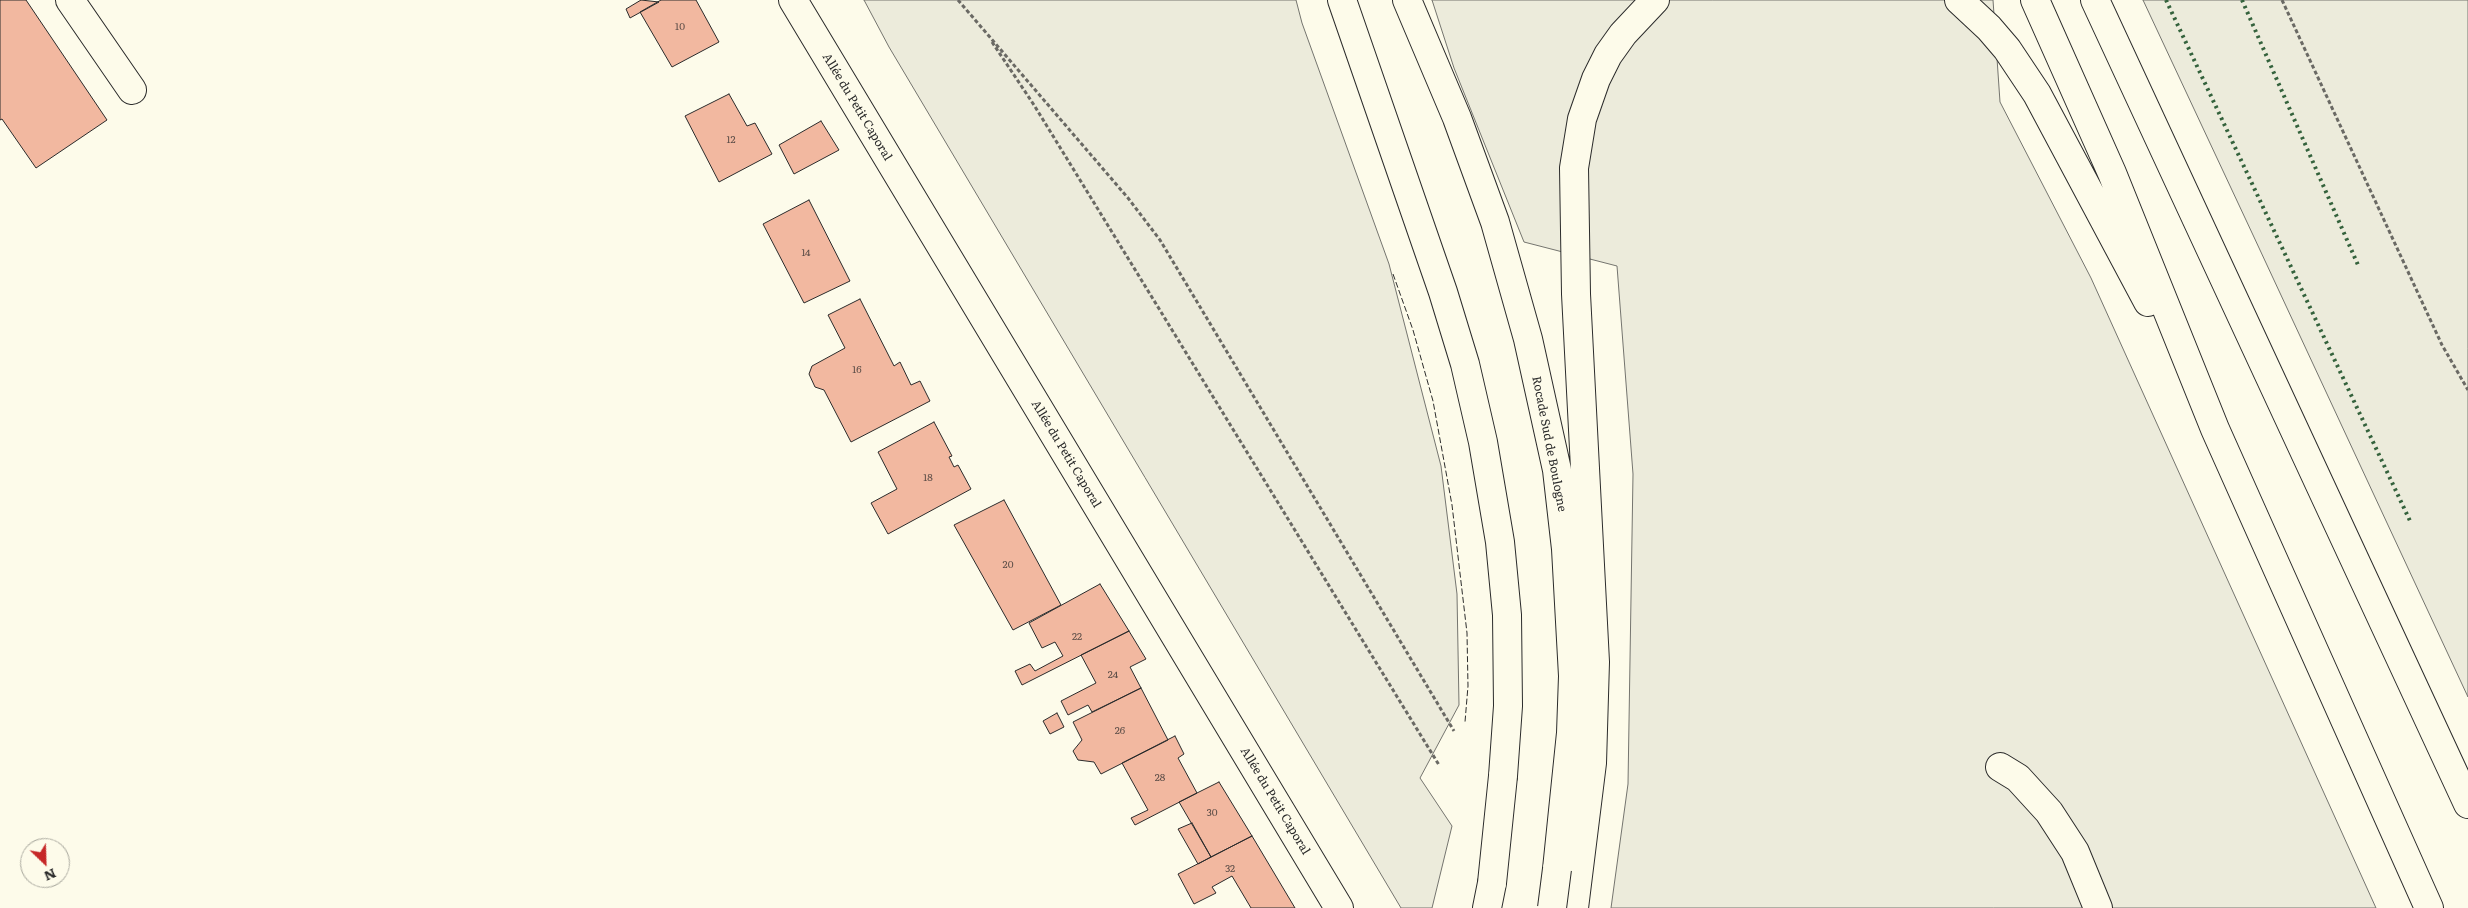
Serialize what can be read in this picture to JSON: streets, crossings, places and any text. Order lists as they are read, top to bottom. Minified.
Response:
{"streets":{"main road":["Allée du Petit Caporal","Rocade Sud de Boulogne"]},"house_numbers":["10","12","14","16","18","20","22","24","26","28","30","32"],"north":"bottom right"}
